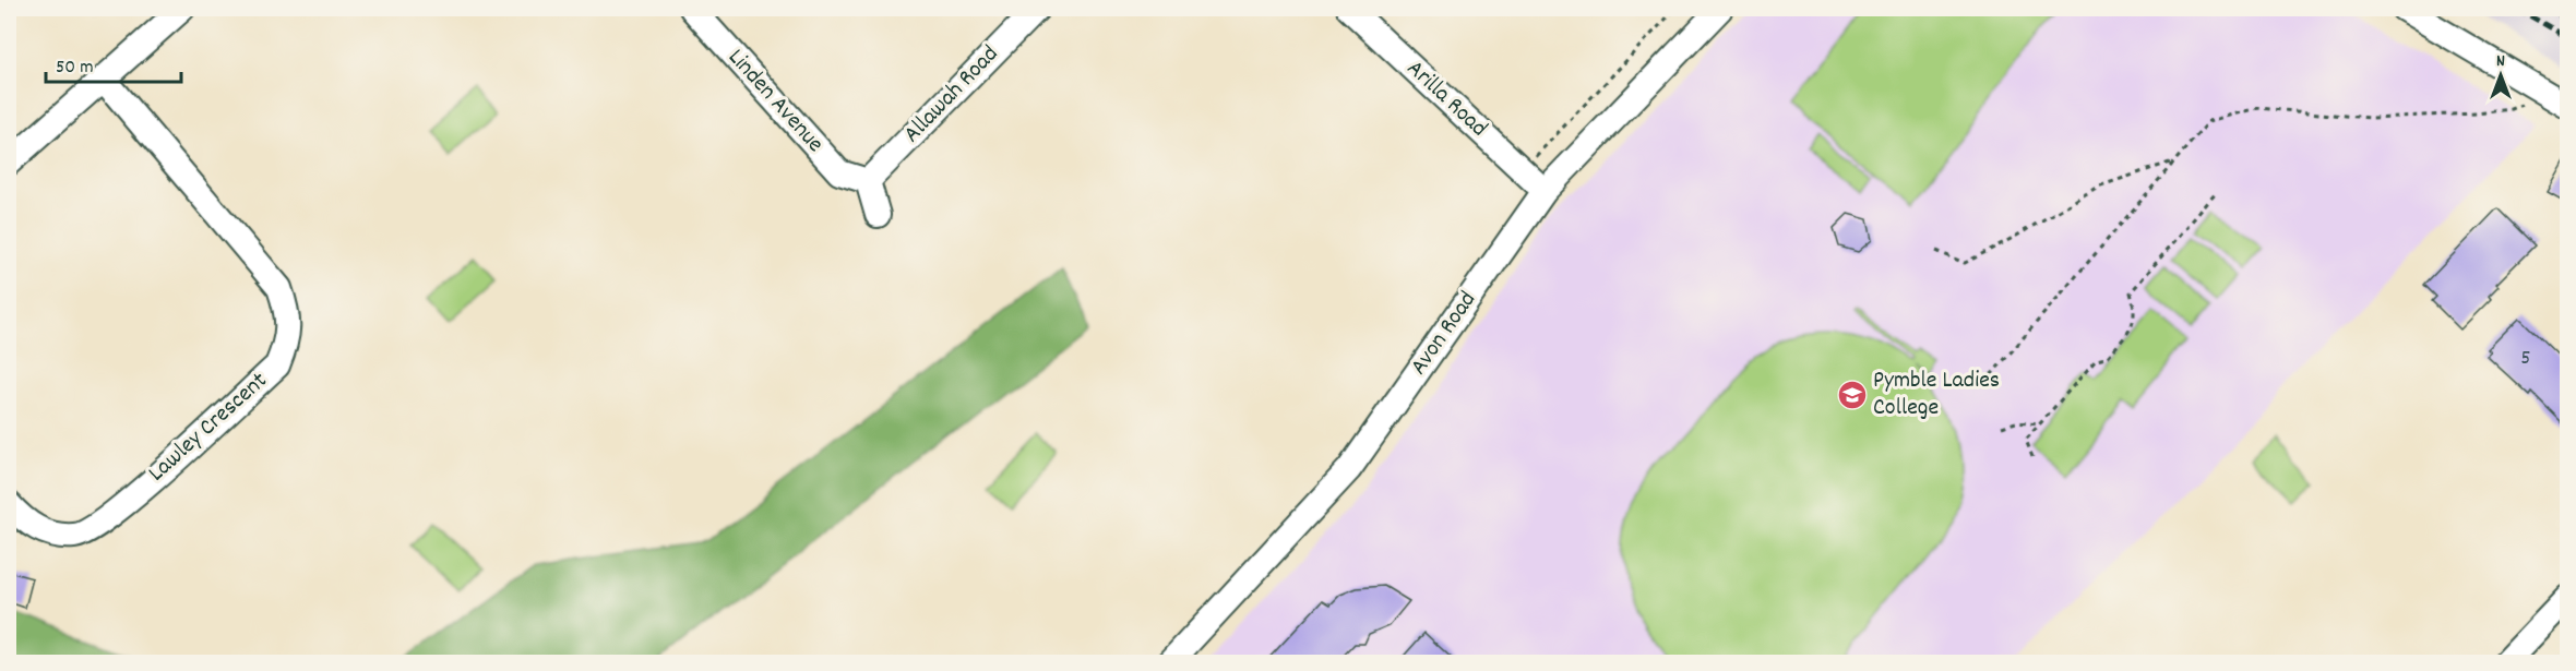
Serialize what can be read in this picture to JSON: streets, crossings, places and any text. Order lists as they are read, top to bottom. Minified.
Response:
{"streets":{"street":["Allawah Road","Arilla Road","Linden Avenue","Avon Road","Lawley Crescent"]},"crossings":[["Allawah Road","Linden Avenue"],["Arilla Road","Avon Road"]],"places":{"school or university":["Pymble Ladies College"]},"house_numbers":["5"],"scale_bar":"50 m","north":"top"}
